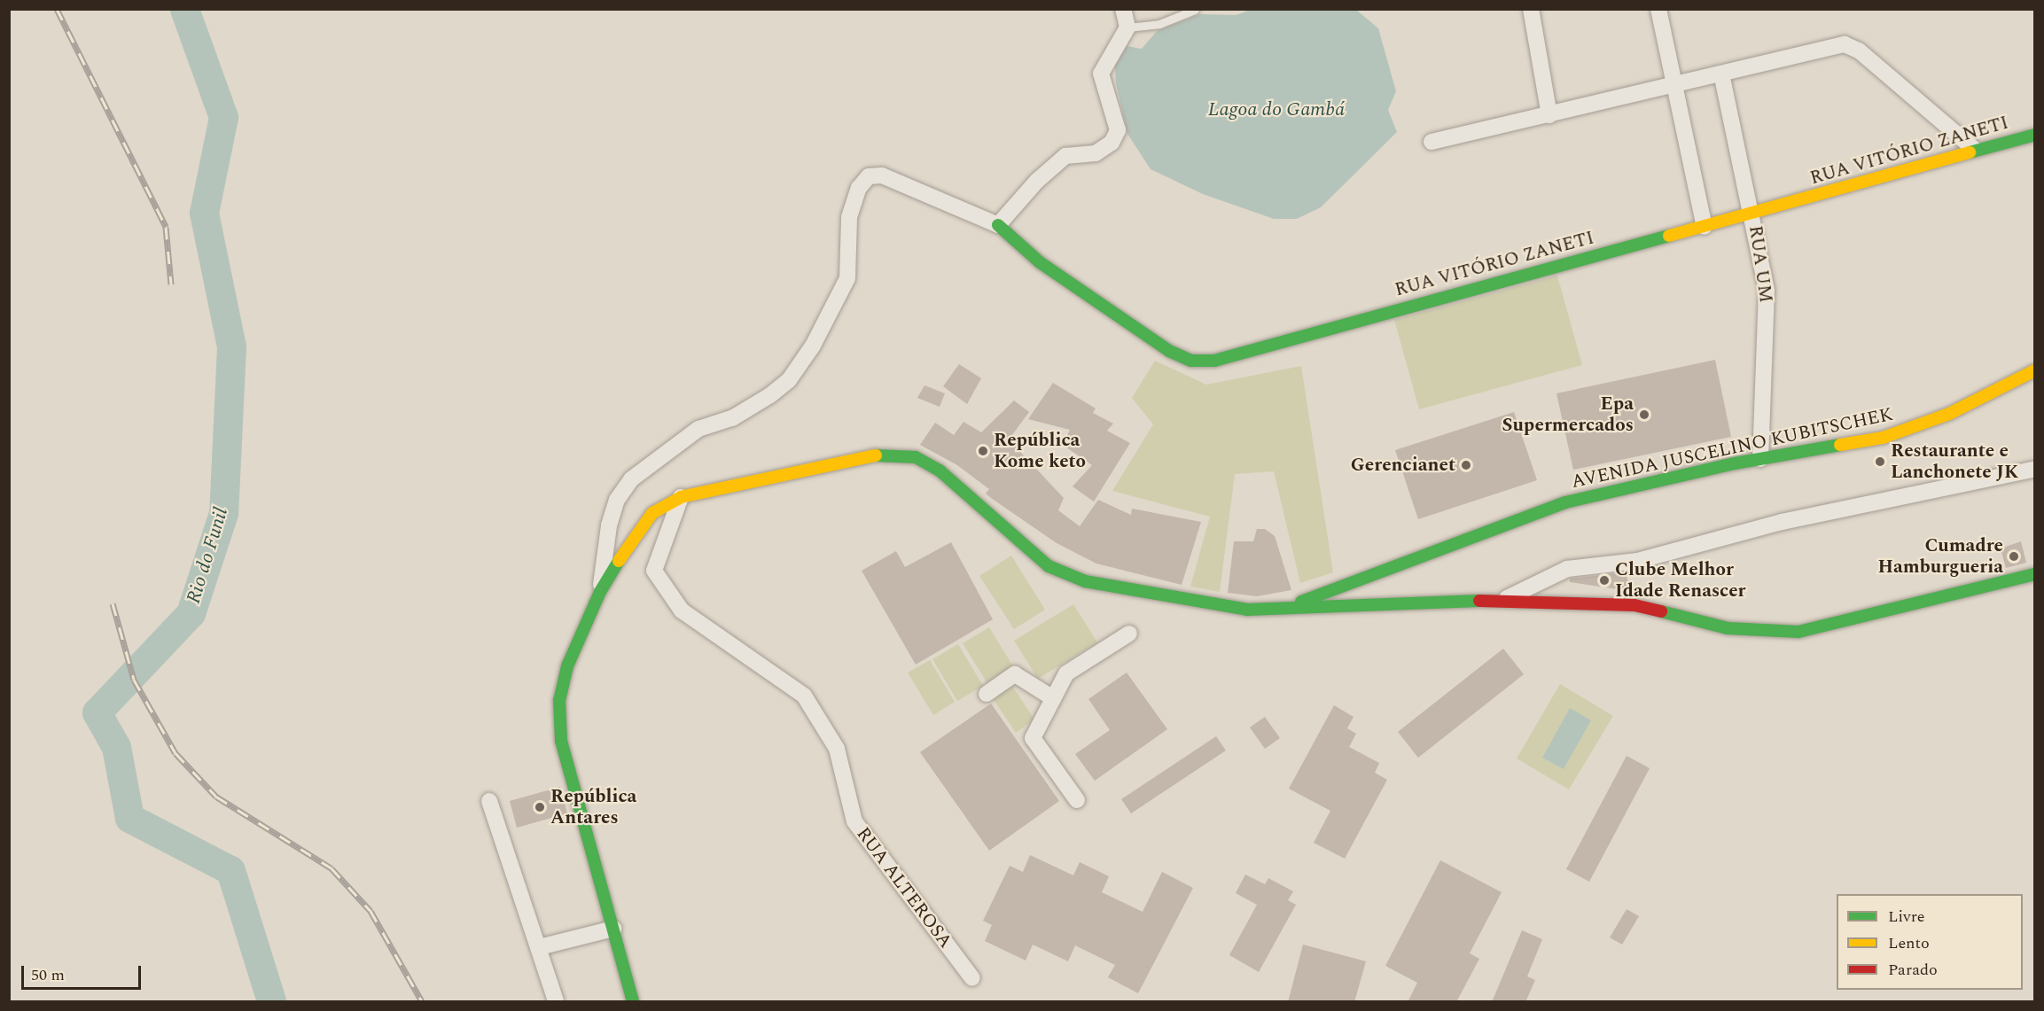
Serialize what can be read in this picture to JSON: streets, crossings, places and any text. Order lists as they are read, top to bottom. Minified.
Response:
{"streets":{"street":["RUA VITÓRIO ZANETI","RUA UM","AVENIDA JUSCELINO KUBITSCHEK","RUA ALTEROSA"]},"crossings":[["RUA VITÓRIO ZANETI","RUA UM"],["RUA UM","AVENIDA JUSCELINO KUBITSCHEK"]],"water":["Lagoa do Gambá","Rio do Funil"],"places":["Epa Supermercados","República Kome keto","Restaurante e Lanchonete JK","Gerencianet","Cumadre Hamburgueria","Clube Melhor Idade Renascer","República Antares"],"legend":["Livre","Lento","Parado"],"scale_bar":"50 m"}
